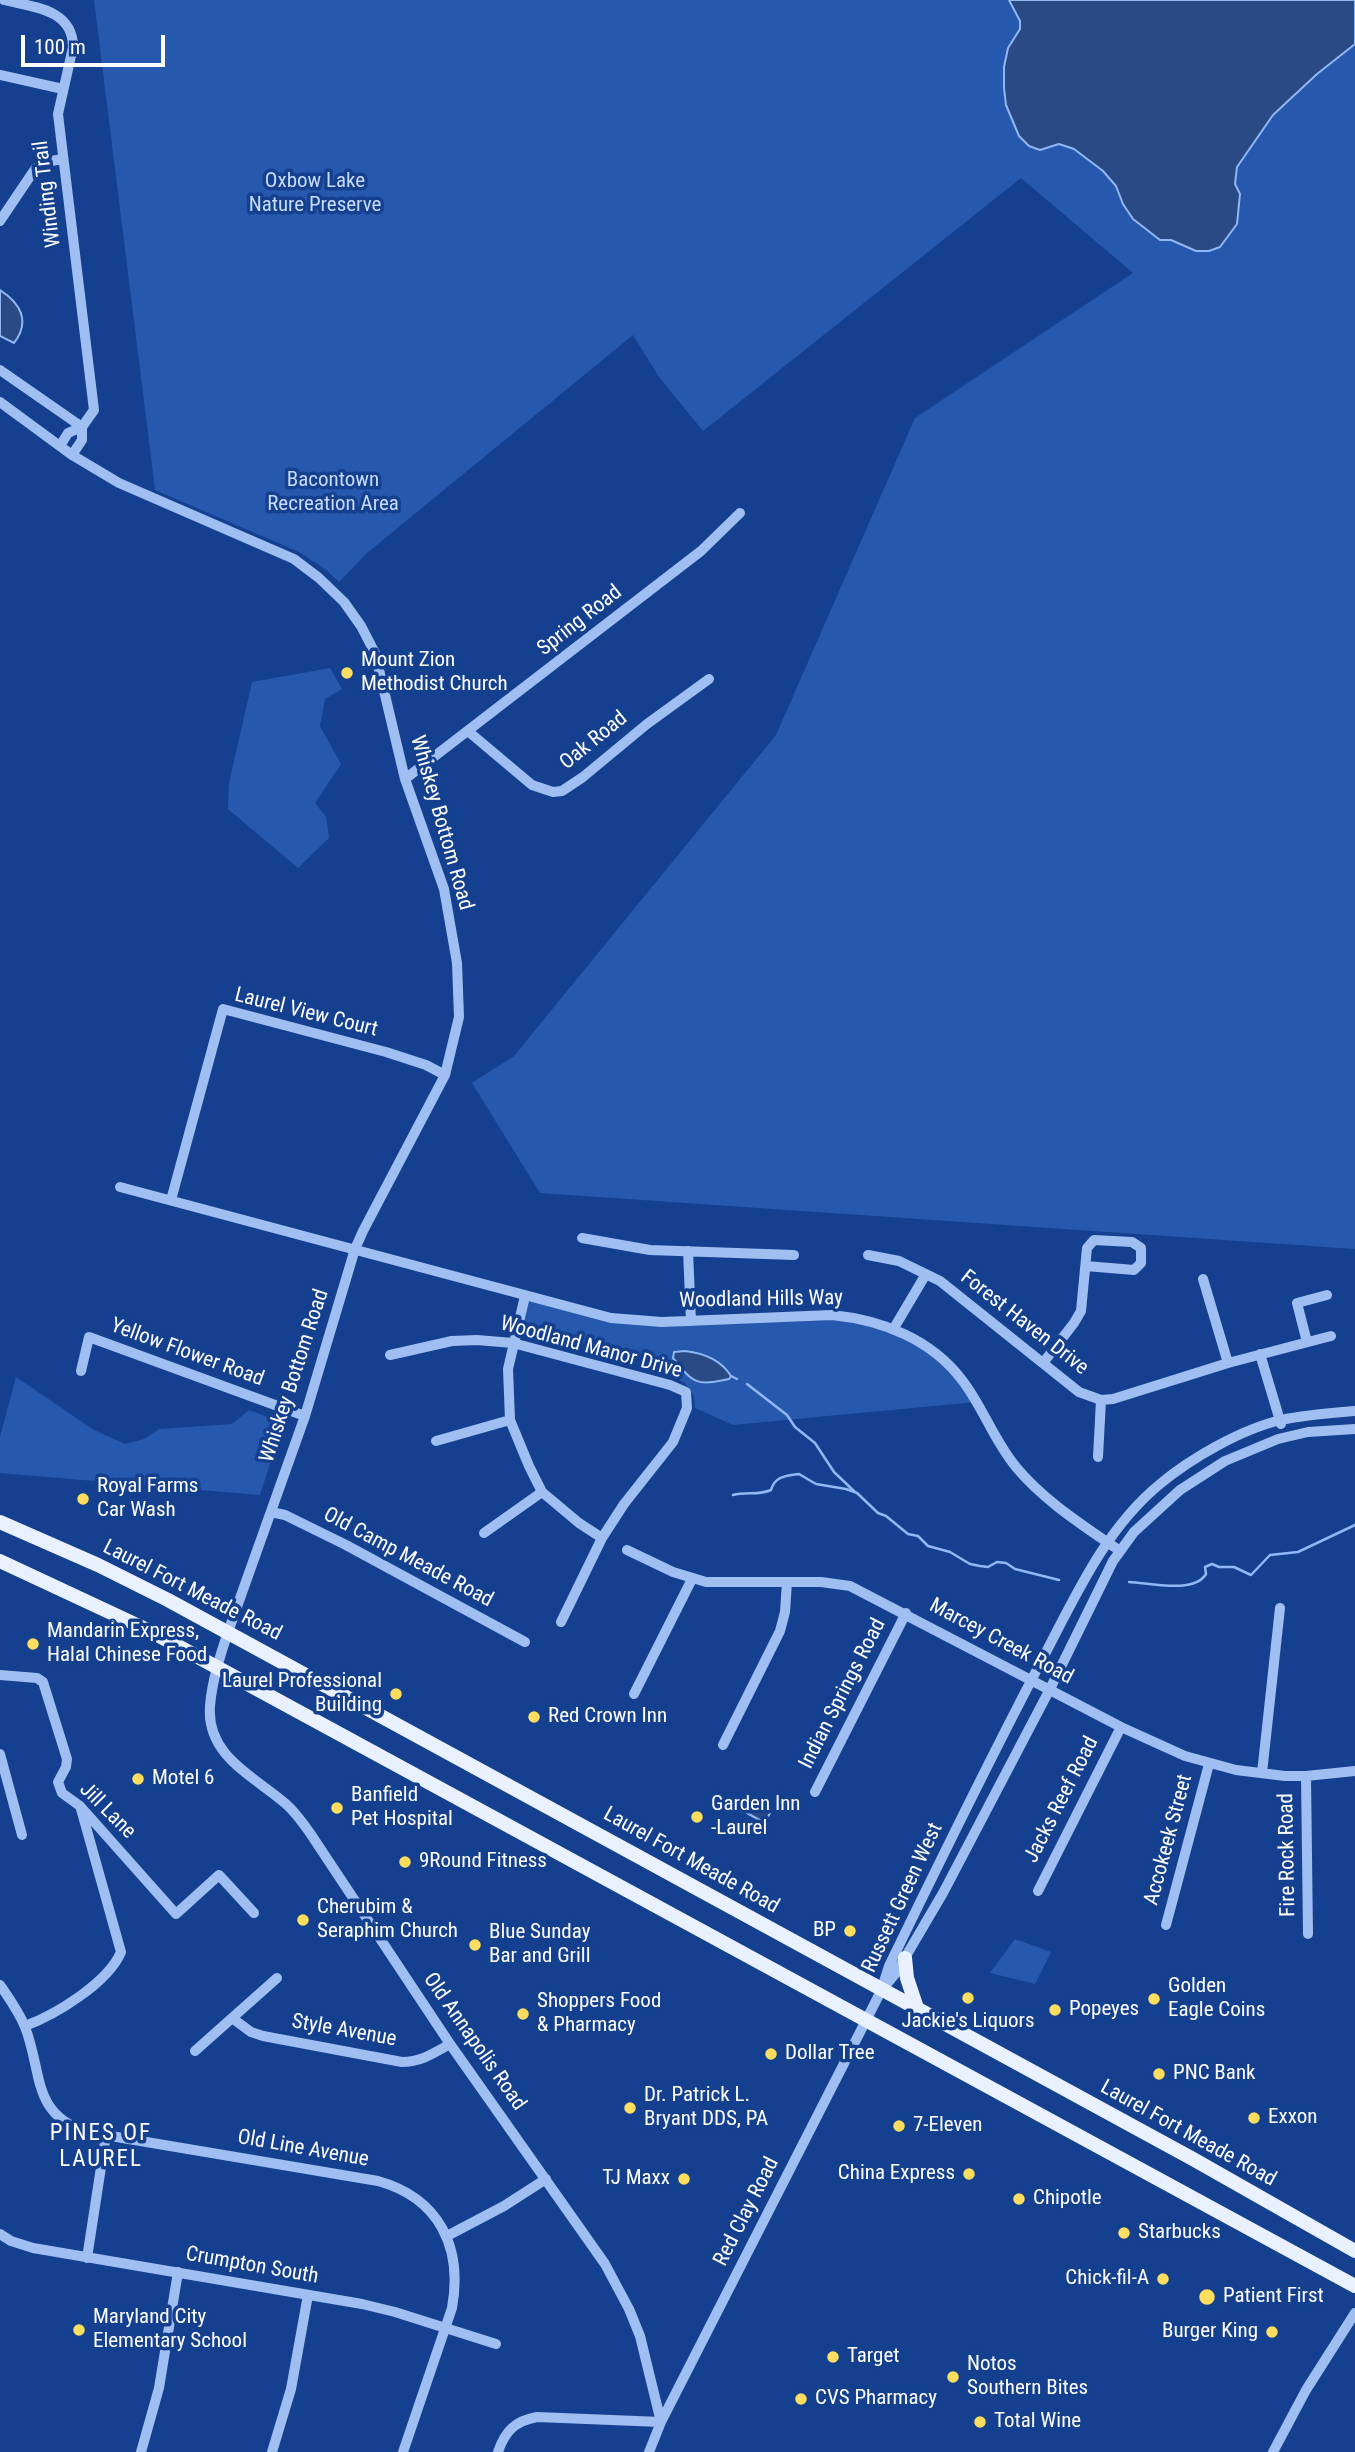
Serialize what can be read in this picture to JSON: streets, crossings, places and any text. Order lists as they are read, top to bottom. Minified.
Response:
{"streets":{"main road":["Laurel Fort Meade Road"],"street":["Winding Trail","Spring Road","Oak Road","Whiskey Bottom Road","Laurel View Court","Woodland Hills Way","Forest Haven Drive","Woodland Manor Drive","Yellow Flower Road","Old Camp Meade Road","Marcey Creek Road","Indian Springs Road","Jacks Reef Road","Jill Lane","Accokeek Street","Fire Rock Road","Russett Green West","Style Avenue","Old Annapolis Road","Old Line Avenue","Red Clay Road","Crumpton South"]},"crossings":[["Winding Trail","Whiskey Bottom Road"],["Spring Road","Oak Road"],["Spring Road","Whiskey Bottom Road"],["Whiskey Bottom Road","Laurel View Court"],["Whiskey Bottom Road","Woodland Hills Way"],["Whiskey Bottom Road","Yellow Flower Road"],["Whiskey Bottom Road","Old Camp Meade Road"],["Whiskey Bottom Road","Laurel Fort Meade Road"],["Whiskey Bottom Road","Old Annapolis Road"],["Woodland Hills Way","Forest Haven Drive"],["Woodland Hills Way","Russett Green West"],["Laurel Fort Meade Road","Russett Green West"],["Laurel Fort Meade Road","Old Annapolis Road"],["Laurel Fort Meade Road","Red Clay Road"],["Marcey Creek Road","Indian Springs Road"],["Marcey Creek Road","Jacks Reef Road"],["Marcey Creek Road","Accokeek Street"],["Marcey Creek Road","Fire Rock Road"],["Marcey Creek Road","Russett Green West"],["Russett Green West","Red Clay Road"],["Style Avenue","Old Annapolis Road"],["Old Annapolis Road","Red Clay Road"],["Old Line Avenue","Crumpton South"]],"districts":["PINES OF LAUREL"],"parks":["Oxbow Lake Nature Preserve","Bacontown Recreation Area"],"places":["Mount Zion Methodist Church","Royal Farms Car Wash","Mandarin Express, Halal Chinese Food","Laurel Professional Building","Red Crown Inn","Motel 6","Banfield Pet Hospital","Garden Inn -Laurel","9Round Fitness","Cherubim & Seraphim Church","BP","Blue Sunday Bar and Grill","Jackie's Liquors","Golden Eagle Coins","Popeyes","Shoppers Food & Pharmacy","Dollar Tree","PNC Bank","Dr. Patrick L. Bryant DDS, PA","Exxon","7-Eleven","China Express","TJ Maxx","Chipotle","Starbucks","Chick-fil-A","Patient First","Maryland City Elementary School","Burger King","Target","Notos Southern Bites","CVS Pharmacy","Total Wine"],"scale_bar":"100 m"}
